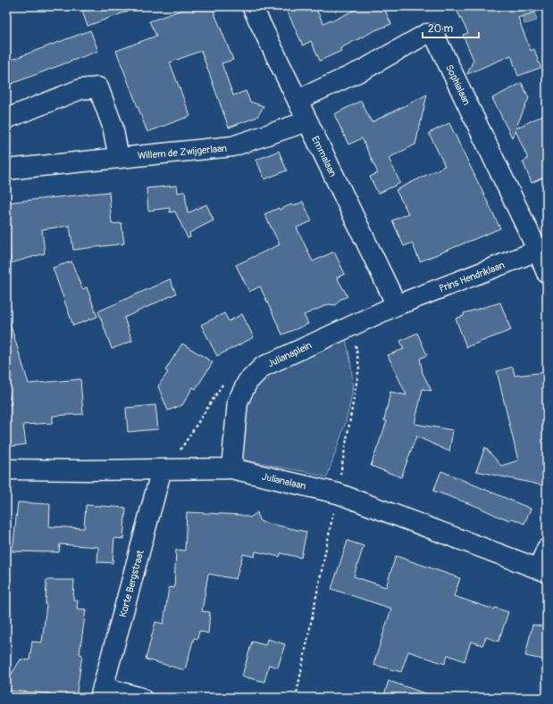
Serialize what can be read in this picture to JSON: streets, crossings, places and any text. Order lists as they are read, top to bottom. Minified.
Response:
{"streets":{"street":["Sophialaan","Willem de Zwijgerlaan","Emmalaan","Prins Hendriklaan","Julianaplein","Julianalaan","Korte Bergstraat"]},"crossings":[["Sophialaan","Emmalaan"],["Sophialaan","Prins Hendriklaan"],["Willem de Zwijgerlaan","Emmalaan"],["Emmalaan","Prins Hendriklaan"],["Emmalaan","Julianaplein"],["Prins Hendriklaan","Julianaplein"],["Julianaplein","Julianalaan"],["Julianalaan","Korte Bergstraat"]],"scale_bar":"20 m"}
